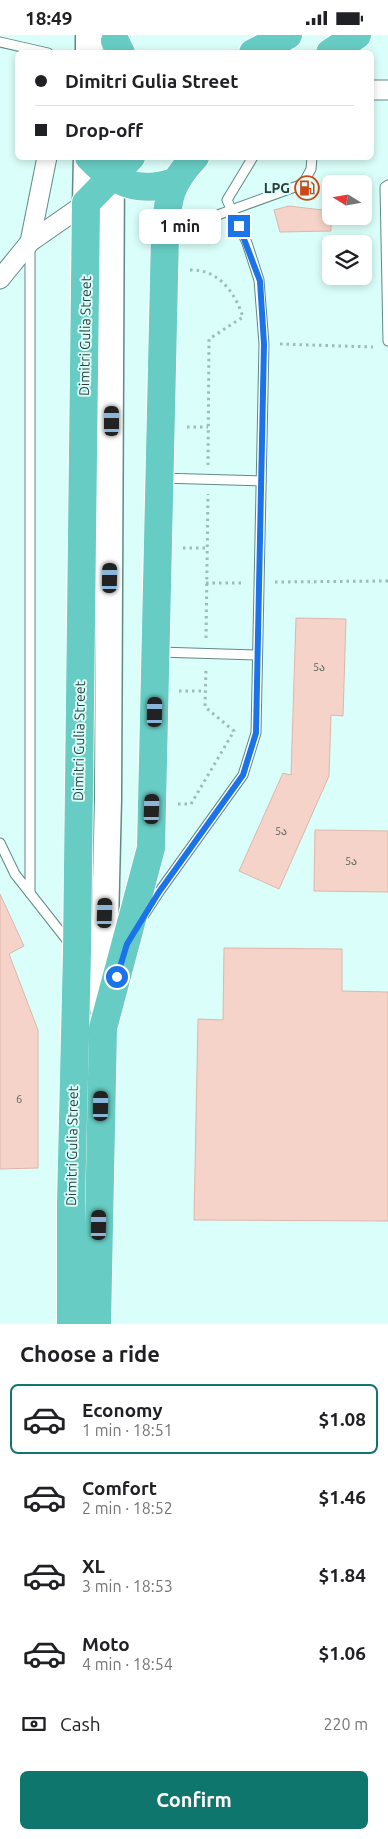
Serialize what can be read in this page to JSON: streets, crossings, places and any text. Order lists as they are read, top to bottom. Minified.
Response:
{"streets":{"highway":["Dimitri Gulia Street"]},"places":{"fuel station":["LPG"]},"house_numbers":["5ა","5ა","5ა","6"],"north":"left","page":{"status":"18:49","banner":["Dimitri Gulia Street","Drop-off"],"bubble":"1 min","heading":"Choose a ride","list":[{"name":"Economy","note":"1 min · 18:51","value":"$1.08"},{"name":"Comfort","note":"2 min · 18:52","value":"$1.46"},{"name":"XL","note":"3 min · 18:53","value":"$1.84"},{"name":"Moto","note":"4 min · 18:54","value":"$1.06"}],"pay":["Cash","220 m"],"buttons":"Confirm"}}
